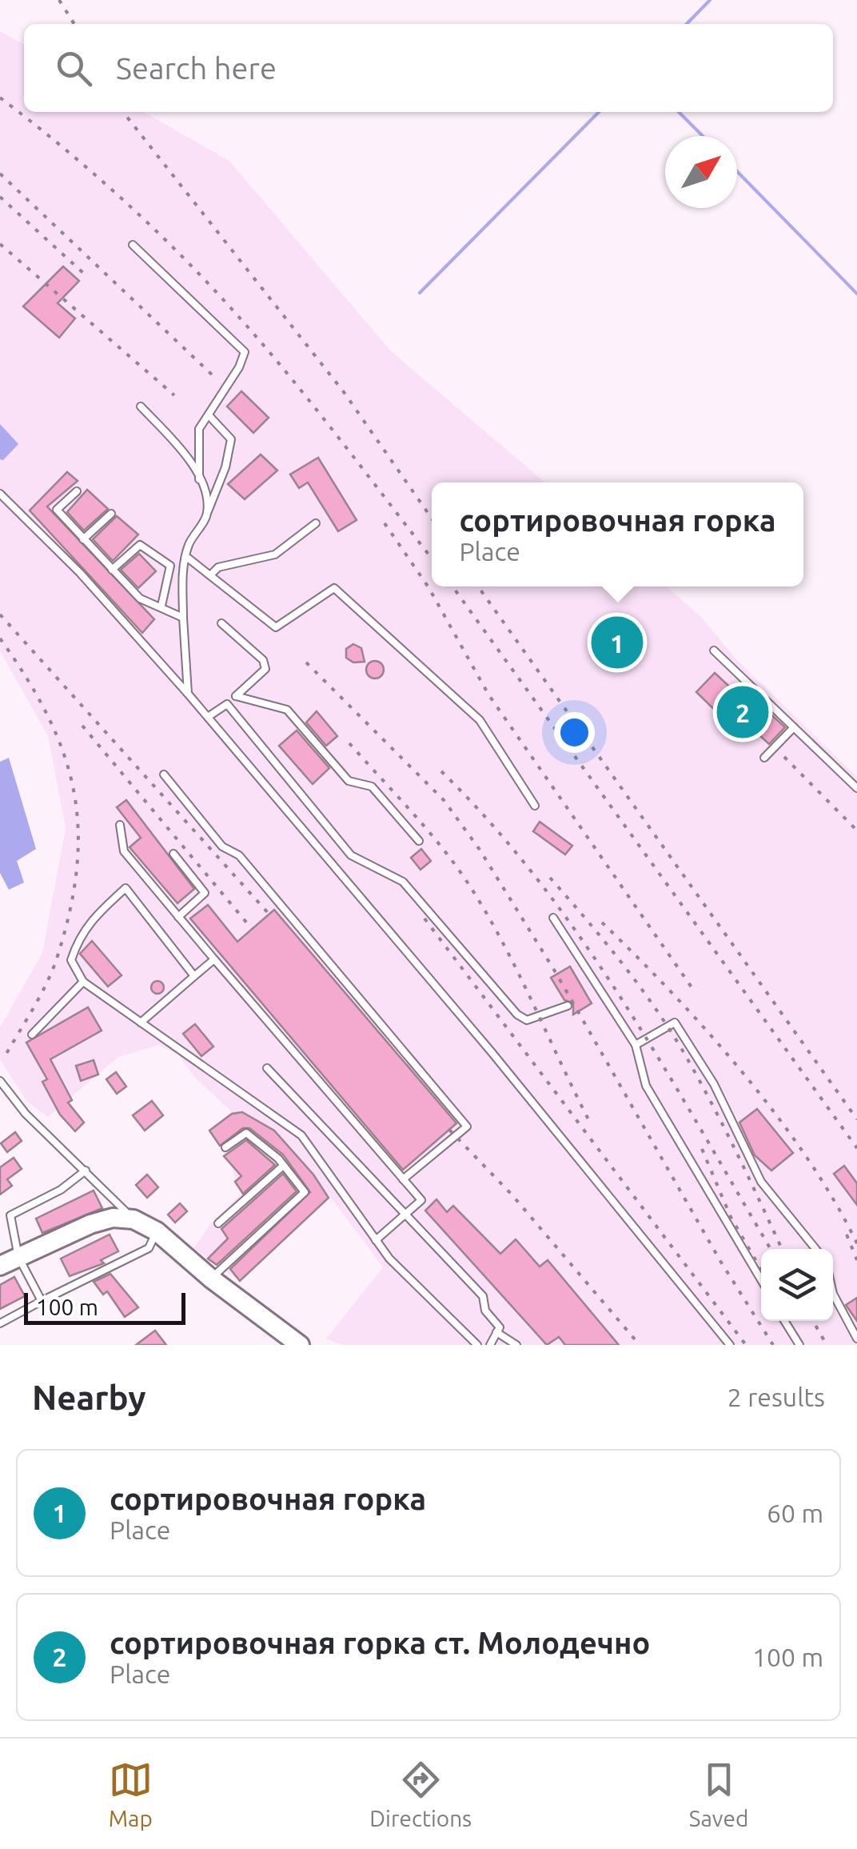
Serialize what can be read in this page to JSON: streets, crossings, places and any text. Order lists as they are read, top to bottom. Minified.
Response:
{"scale_bar":"100 m","north":"top right","page":{"search":"Search here","popup":["сортировочная горка","Place"],"pins":["1","2"],"scale":"100 m","heading":["Nearby","2 results"],"list":[{"mark":"1","name":"сортировочная горка","note":"Place","value":"60 m"},{"mark":"2","name":"сортировочная горка ст. Молодечно","note":"Place","value":"100 m"}],"nav":["Map","Directions","Saved"]}}
